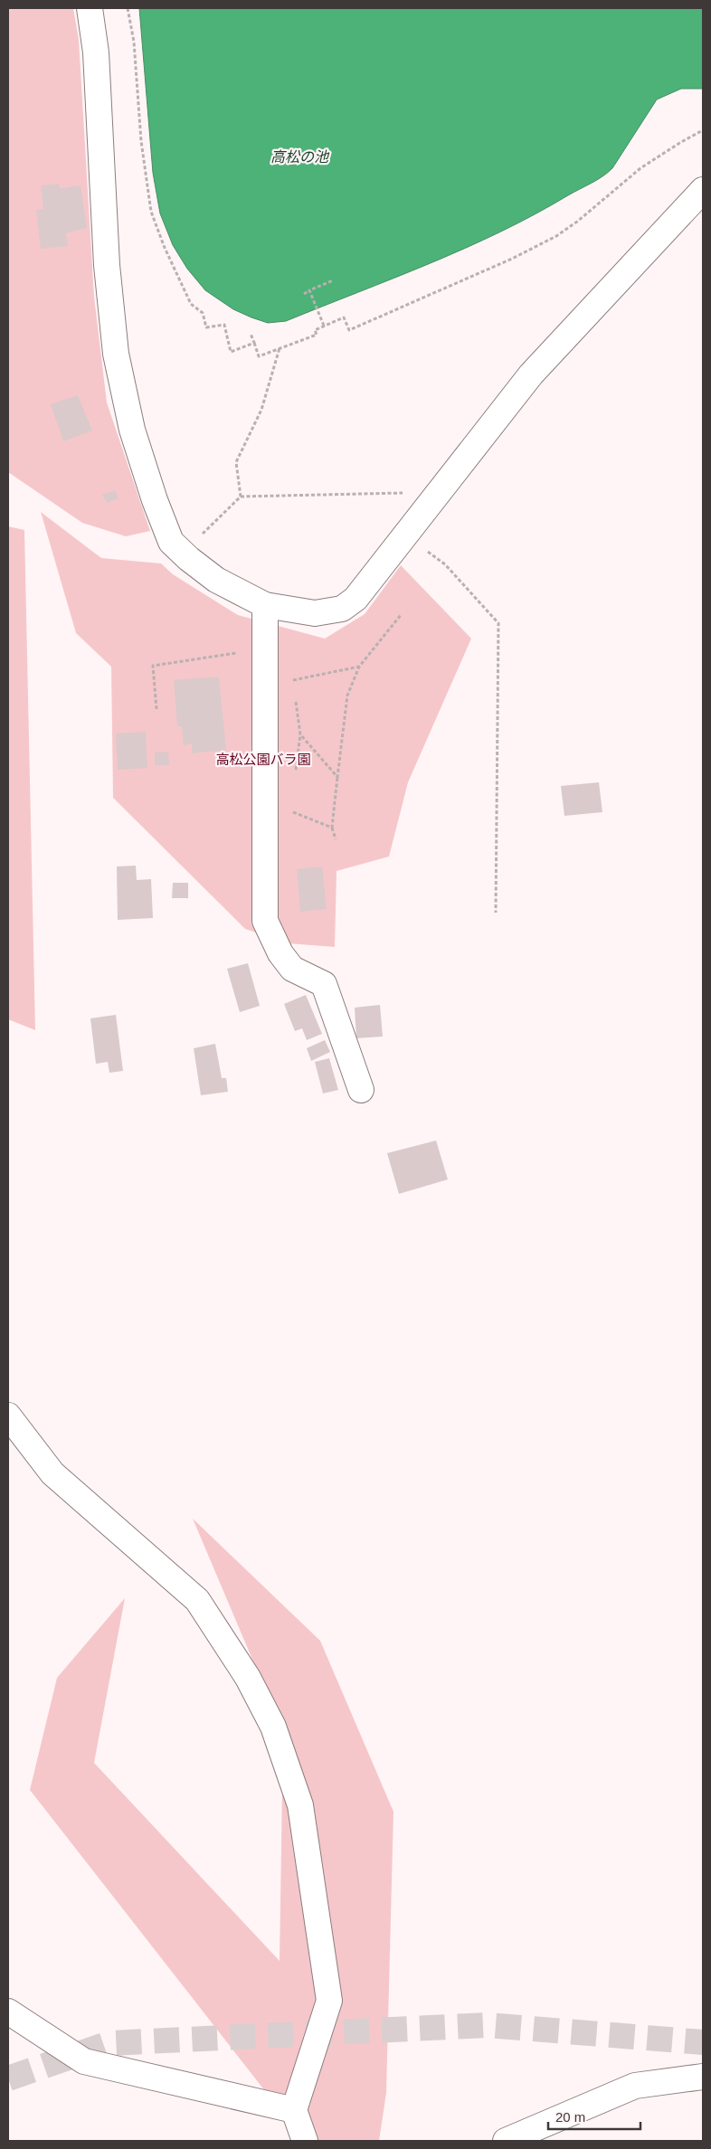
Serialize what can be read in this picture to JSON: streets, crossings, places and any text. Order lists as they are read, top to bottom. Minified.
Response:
{"water":["高松の池"],"parks":["高松公園バラ園"],"scale_bar":"20 m"}
